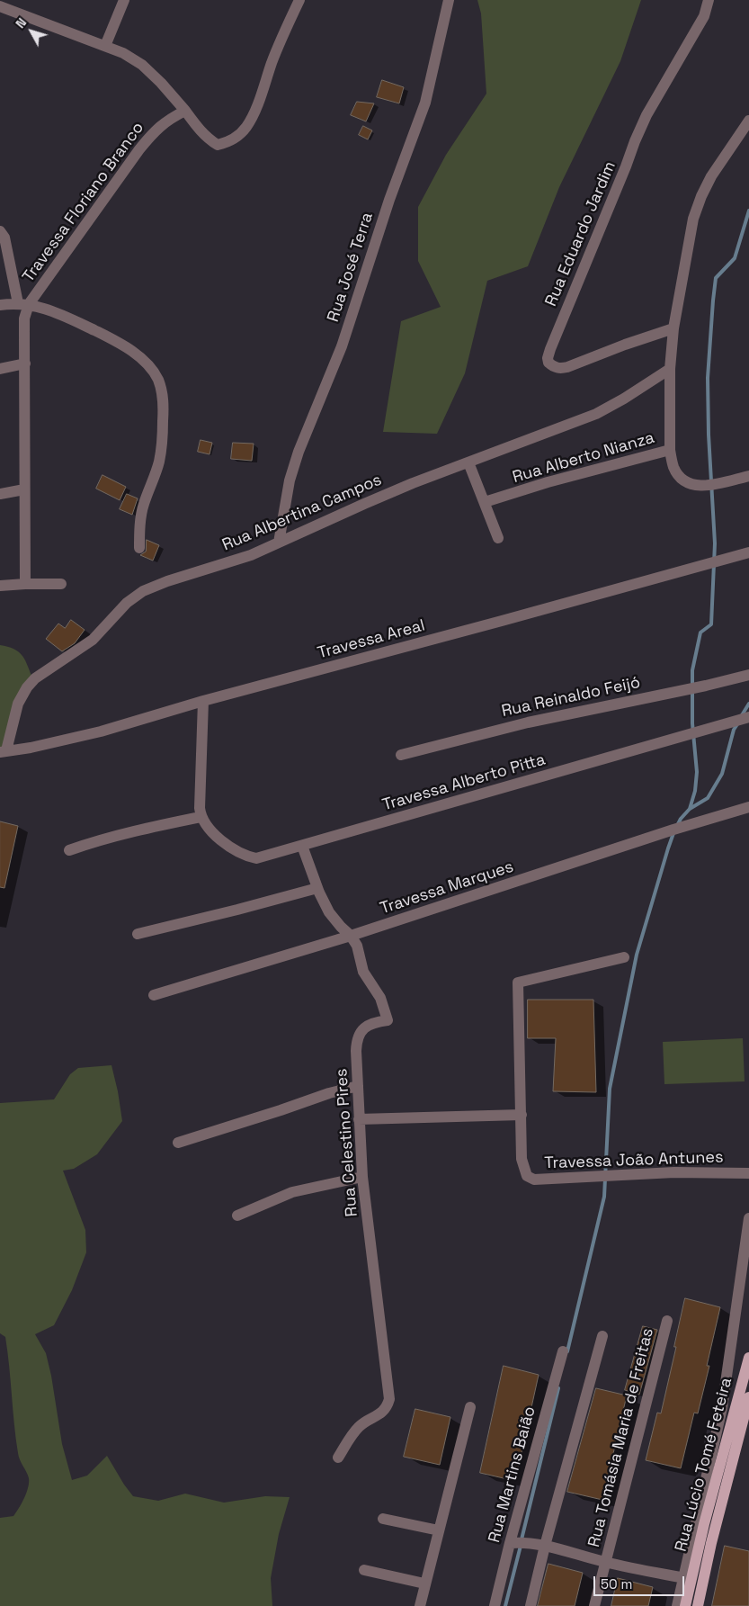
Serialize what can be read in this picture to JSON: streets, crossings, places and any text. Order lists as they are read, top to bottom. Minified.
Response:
{"streets":{"main road":["Rua Lúcio Tomé Feteira"],"street":["Travessa Floriano Branco","Rua Eduardo Jardim","Rua José Terra","Rua Alberto Nianza","Rua Albertina Campos","Travessa Areal","Rua Reinaldo Feijó","Travessa Alberto Pitta","Travessa Marques","Rua Celestino Pires","Travessa João Antunes","Rua Tomásia Maria de Freitas","Rua Martins Baião"]},"crossings":[["Rua José Terra","Rua Albertina Campos"],["Rua Albertina Campos","Travessa Areal"],["Travessa Alberto Pitta","Rua Celestino Pires"],["Travessa Marques","Rua Celestino Pires"],["Rua Tomásia Maria de Freitas","Rua Lúcio Tomé Feteira"],["Rua Tomásia Maria de Freitas","Rua Martins Baião"]],"scale_bar":"50 m","north":"top left"}
